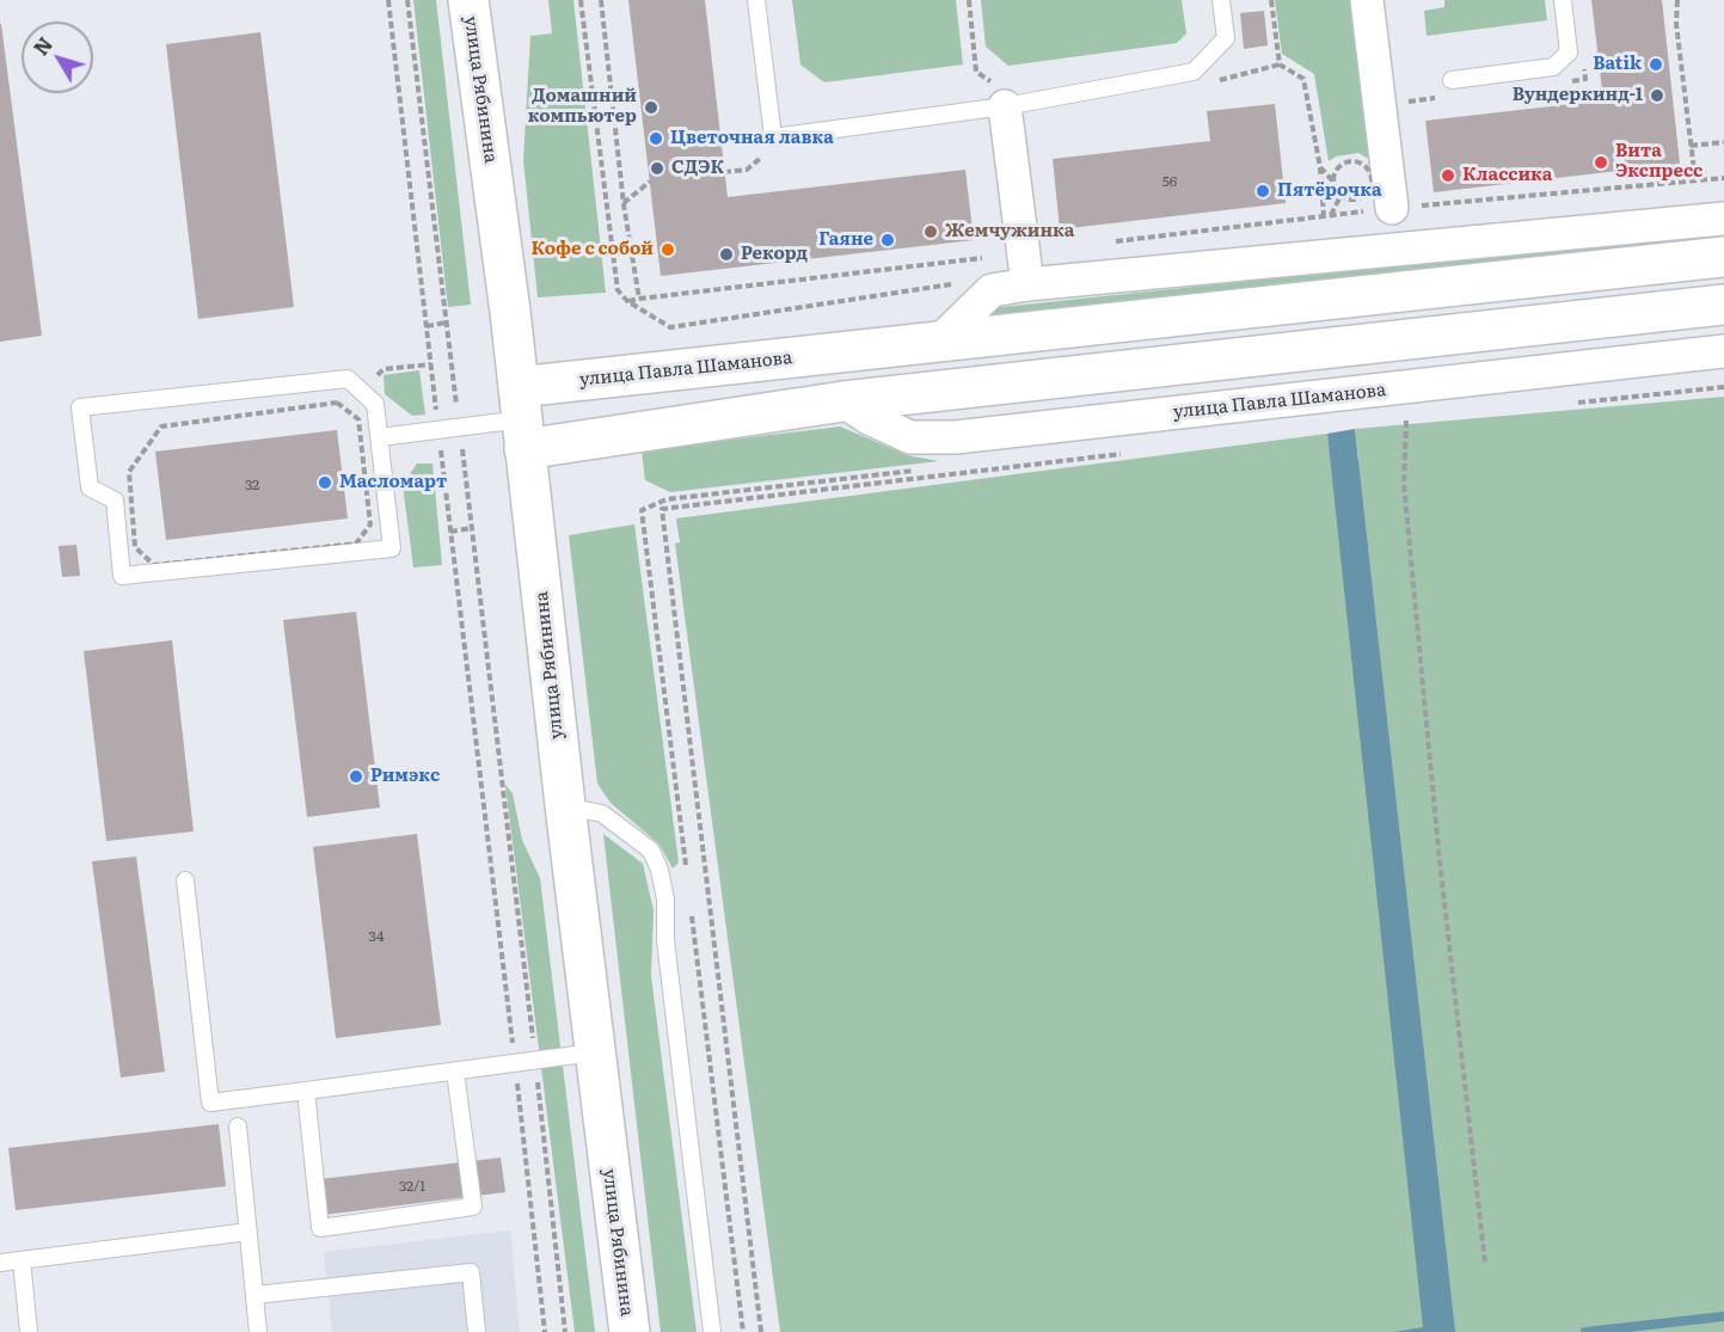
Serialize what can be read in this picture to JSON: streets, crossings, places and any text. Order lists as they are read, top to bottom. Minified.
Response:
{"streets":{"street":["улица Рябинина","улица Павла Шаманова"]},"crossings":[["улица Рябинина","улица Павла Шаманова"]],"places":["Batik","Вундеркинд-1","Домашний компьютер","Цветочная лавка","Вита Экспресс","СДЭК","Классика","Пятёрочка","Жемчужинка","Гаяне","Кофе с собой","Рекорд","Масломарт","Римэкс"],"house_numbers":["56","32","34","32/1"],"north":"top left"}
